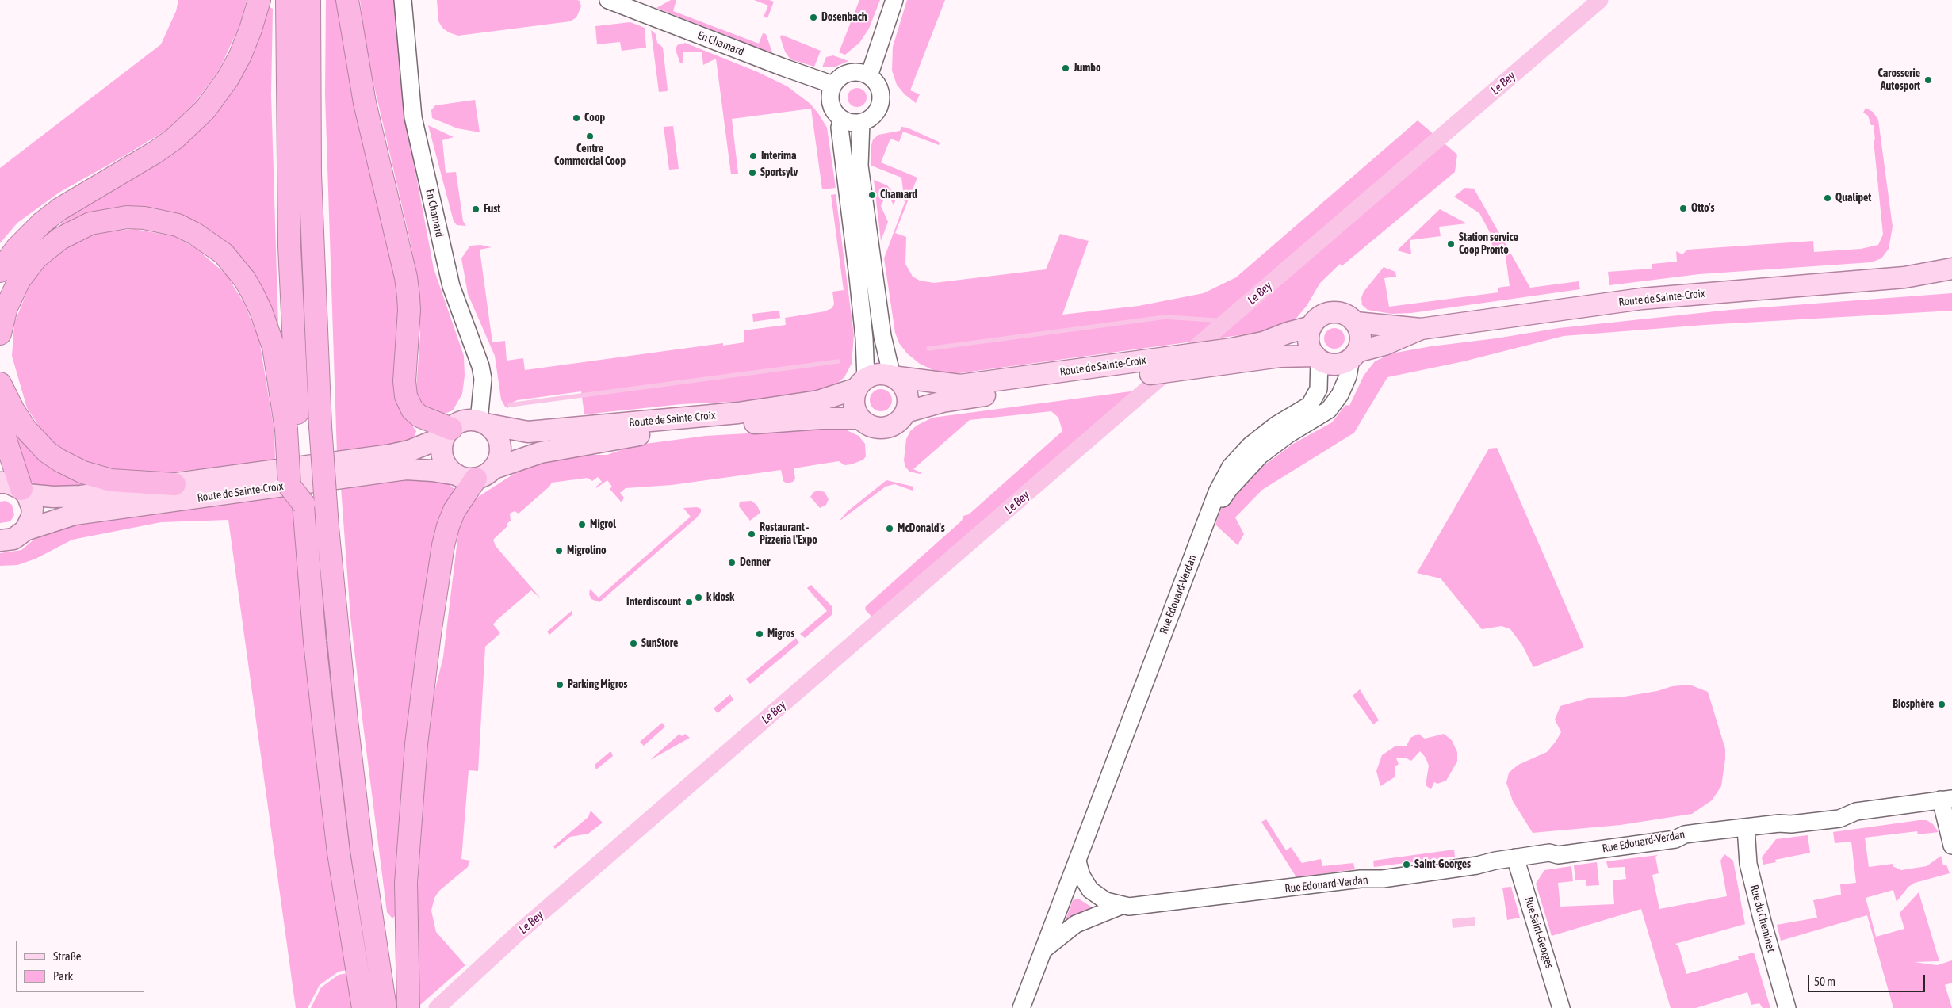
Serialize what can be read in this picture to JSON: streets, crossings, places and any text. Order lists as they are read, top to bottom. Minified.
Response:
{"streets":{"main road":["Route de Sainte-Croix"],"street":["En Chamard","Rue Edouard-Verdan","Rue du Cheminet","Rue Saint-Georges"]},"crossings":[["En Chamard","Route de Sainte-Croix"],["Rue Edouard-Verdan","Rue du Cheminet"],["Rue Edouard-Verdan","Rue Saint-Georges"]],"water":["Le Bey"],"places":["Dosenbach","Jumbo","Carosserie Autosport","Coop","Centre Commercial Coop","Interima","Sportsylv","Chamard","Qualipet","Otto's","Fust","Station service Coop Pronto","Migrol","McDonald's","Restaurant - Pizzeria l'Expo","Migrolino","Denner","k kiosk","Interdiscount","Migros","SunStore","Parking Migros","Biosphère","Saint-Georges"],"legend":["Straße","Park"],"scale_bar":"50 m"}
